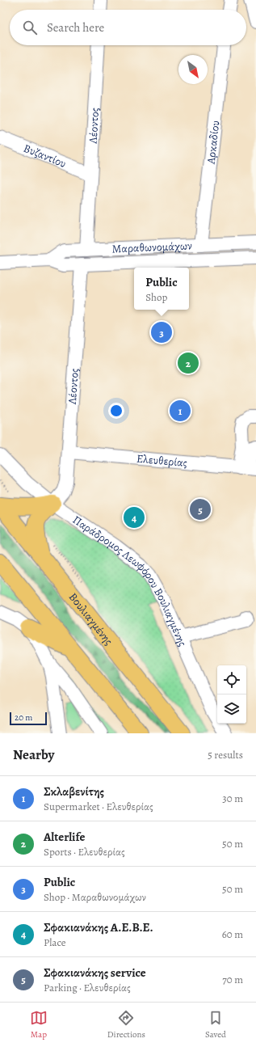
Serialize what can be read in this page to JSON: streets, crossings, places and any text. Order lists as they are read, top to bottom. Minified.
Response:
{"streets":{"main road":["Βουλιαγμένης"],"street":["Λέοντος","Αρκαδίου","Βυζαντίου","Μαραθωνομάχων","Ελευθερίας","Παράδρομος Λεωφόρου Βουλιαγμένης"]},"crossings":[["Λέοντος","Βυζαντίου"],["Λέοντος","Μαραθωνομάχων"],["Λέοντος","Ελευθερίας"],["Λέοντος","Παράδρομος Λεωφόρου Βουλιαγμένης"],["Αρκαδίου","Μαραθωνομάχων"]],"scale_bar":"20 m","north":"bottom right","page":{"search":"Search here","popup":["Public","Shop"],"pins":["3","2","1","5","4"],"scale":"20 m","heading":["Nearby","5 results"],"list":[{"mark":"1","name":"Σκλαβενίτης","note":"Supermarket · Ελευθερίας","value":"30 m"},{"mark":"2","name":"Alterlife","note":"Sports · Ελευθερίας","value":"50 m"},{"mark":"3","name":"Public","note":"Shop · Μαραθωνομάχων","value":"50 m"},{"mark":"4","name":"Σφακιανάκης Α.Ε.Β.Ε.","note":"Place","value":"60 m"},{"mark":"5","name":"Σφακιανάκης service","note":"Parking · Ελευθερίας","value":"70 m"}],"nav":["Map","Directions","Saved"]}}
